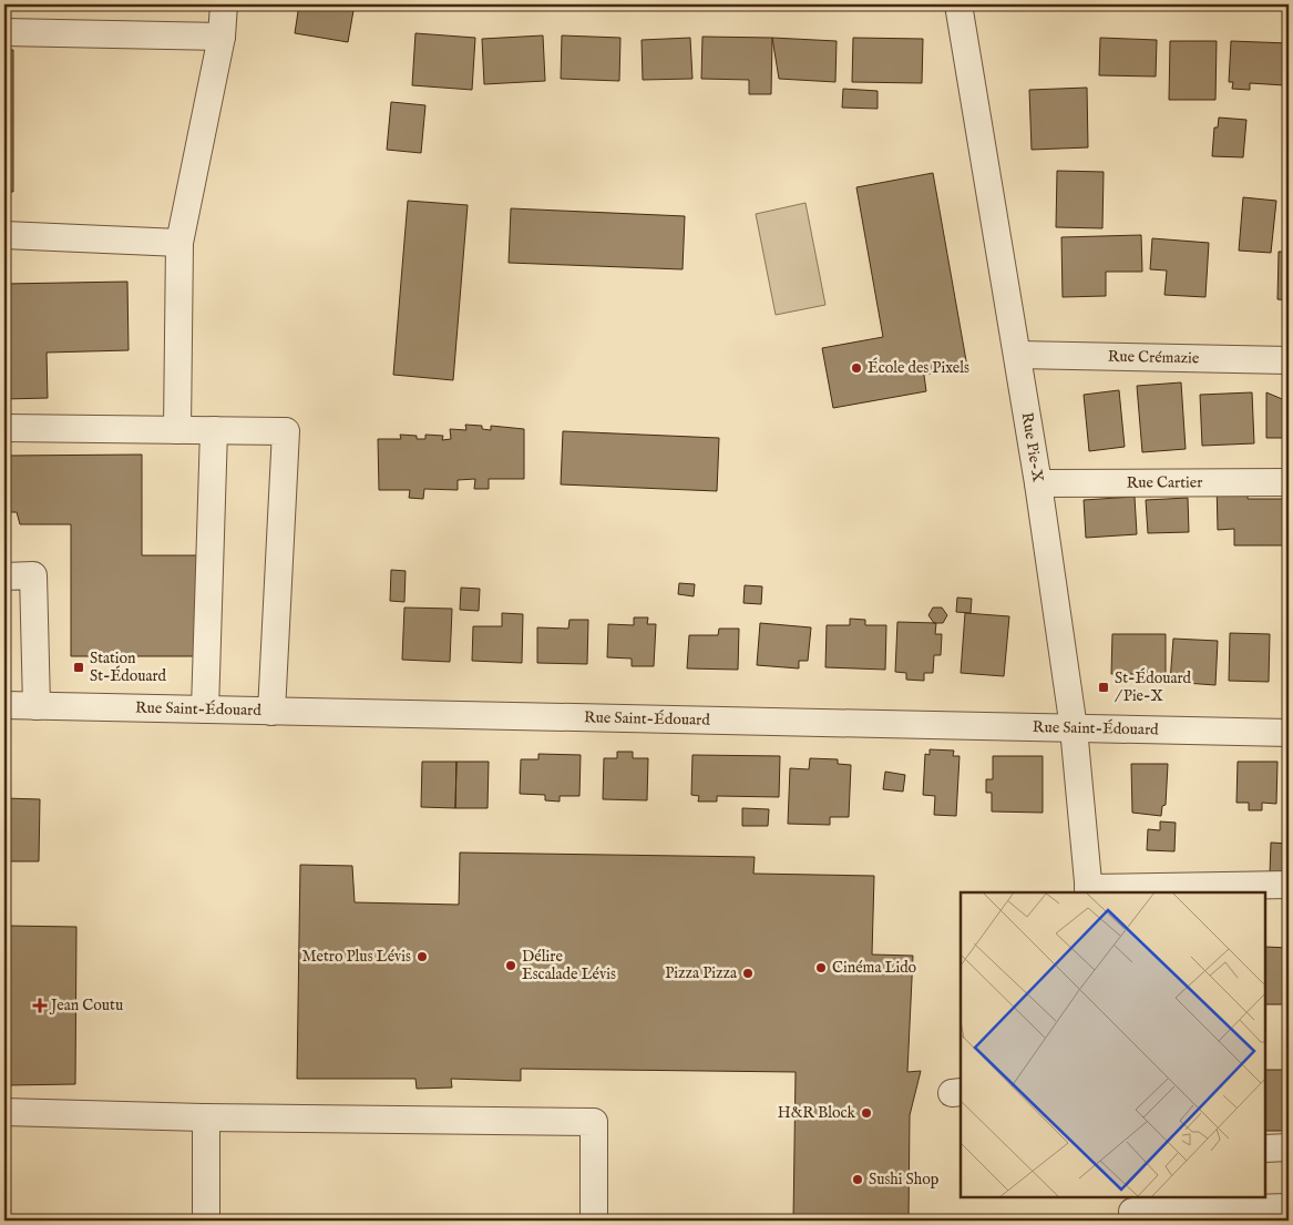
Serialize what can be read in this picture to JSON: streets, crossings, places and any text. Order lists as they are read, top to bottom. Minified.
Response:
{"streets":{"street":["Rue Crémazie","Rue Pie-X","Rue Cartier","Rue Saint-Édouard"]},"crossings":[["Rue Crémazie","Rue Pie-X"],["Rue Pie-X","Rue Cartier"],["Rue Pie-X","Rue Saint-Édouard"]],"places":{"other":["École des Pixels","Metro Plus Lévis","Délire Escalade Lévis","Cinéma Lido","Pizza Pizza","H&R Block","Sushi Shop"],"transit":["Station St-Édouard","St-Édouard / Pie-X"],"health":["Jean Coutu"]}}
